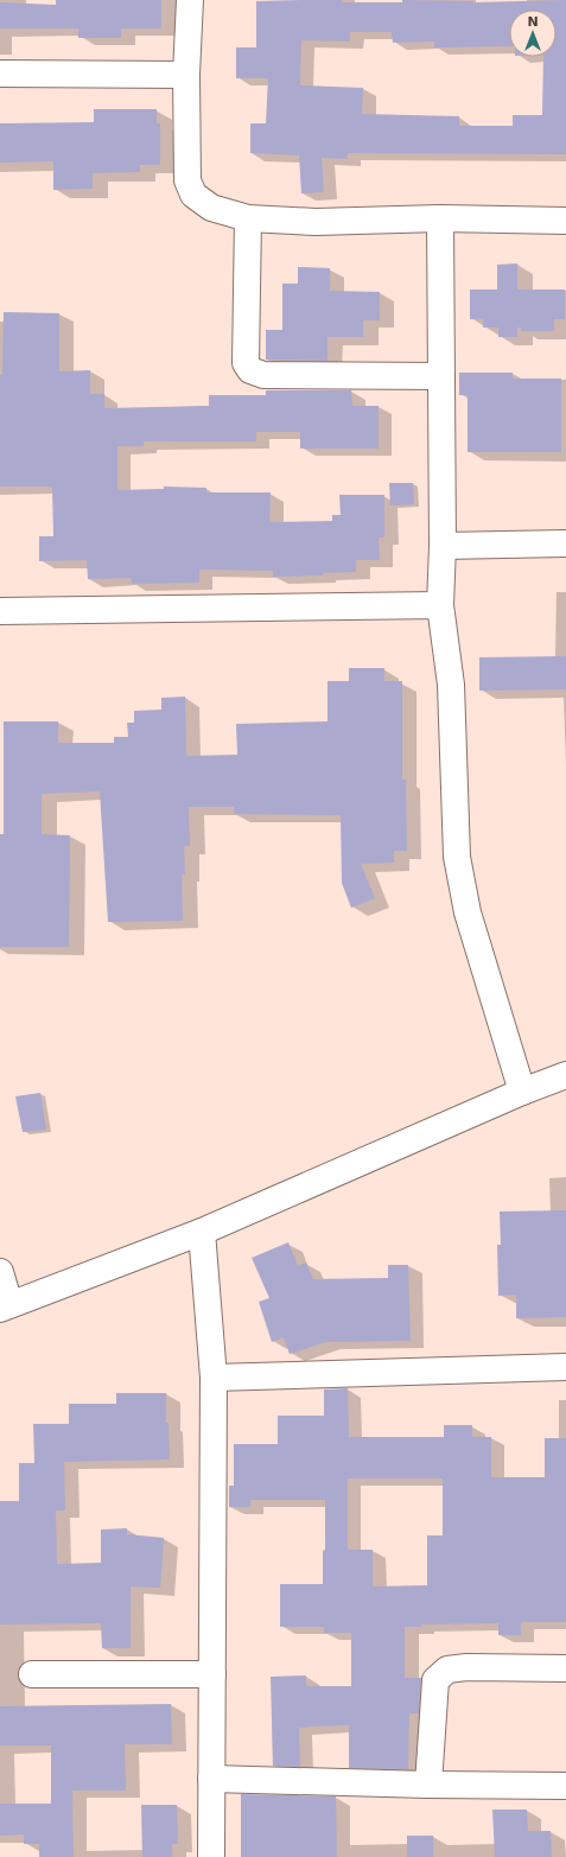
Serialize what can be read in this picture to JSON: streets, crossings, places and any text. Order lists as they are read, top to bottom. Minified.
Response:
{"north":"top"}
